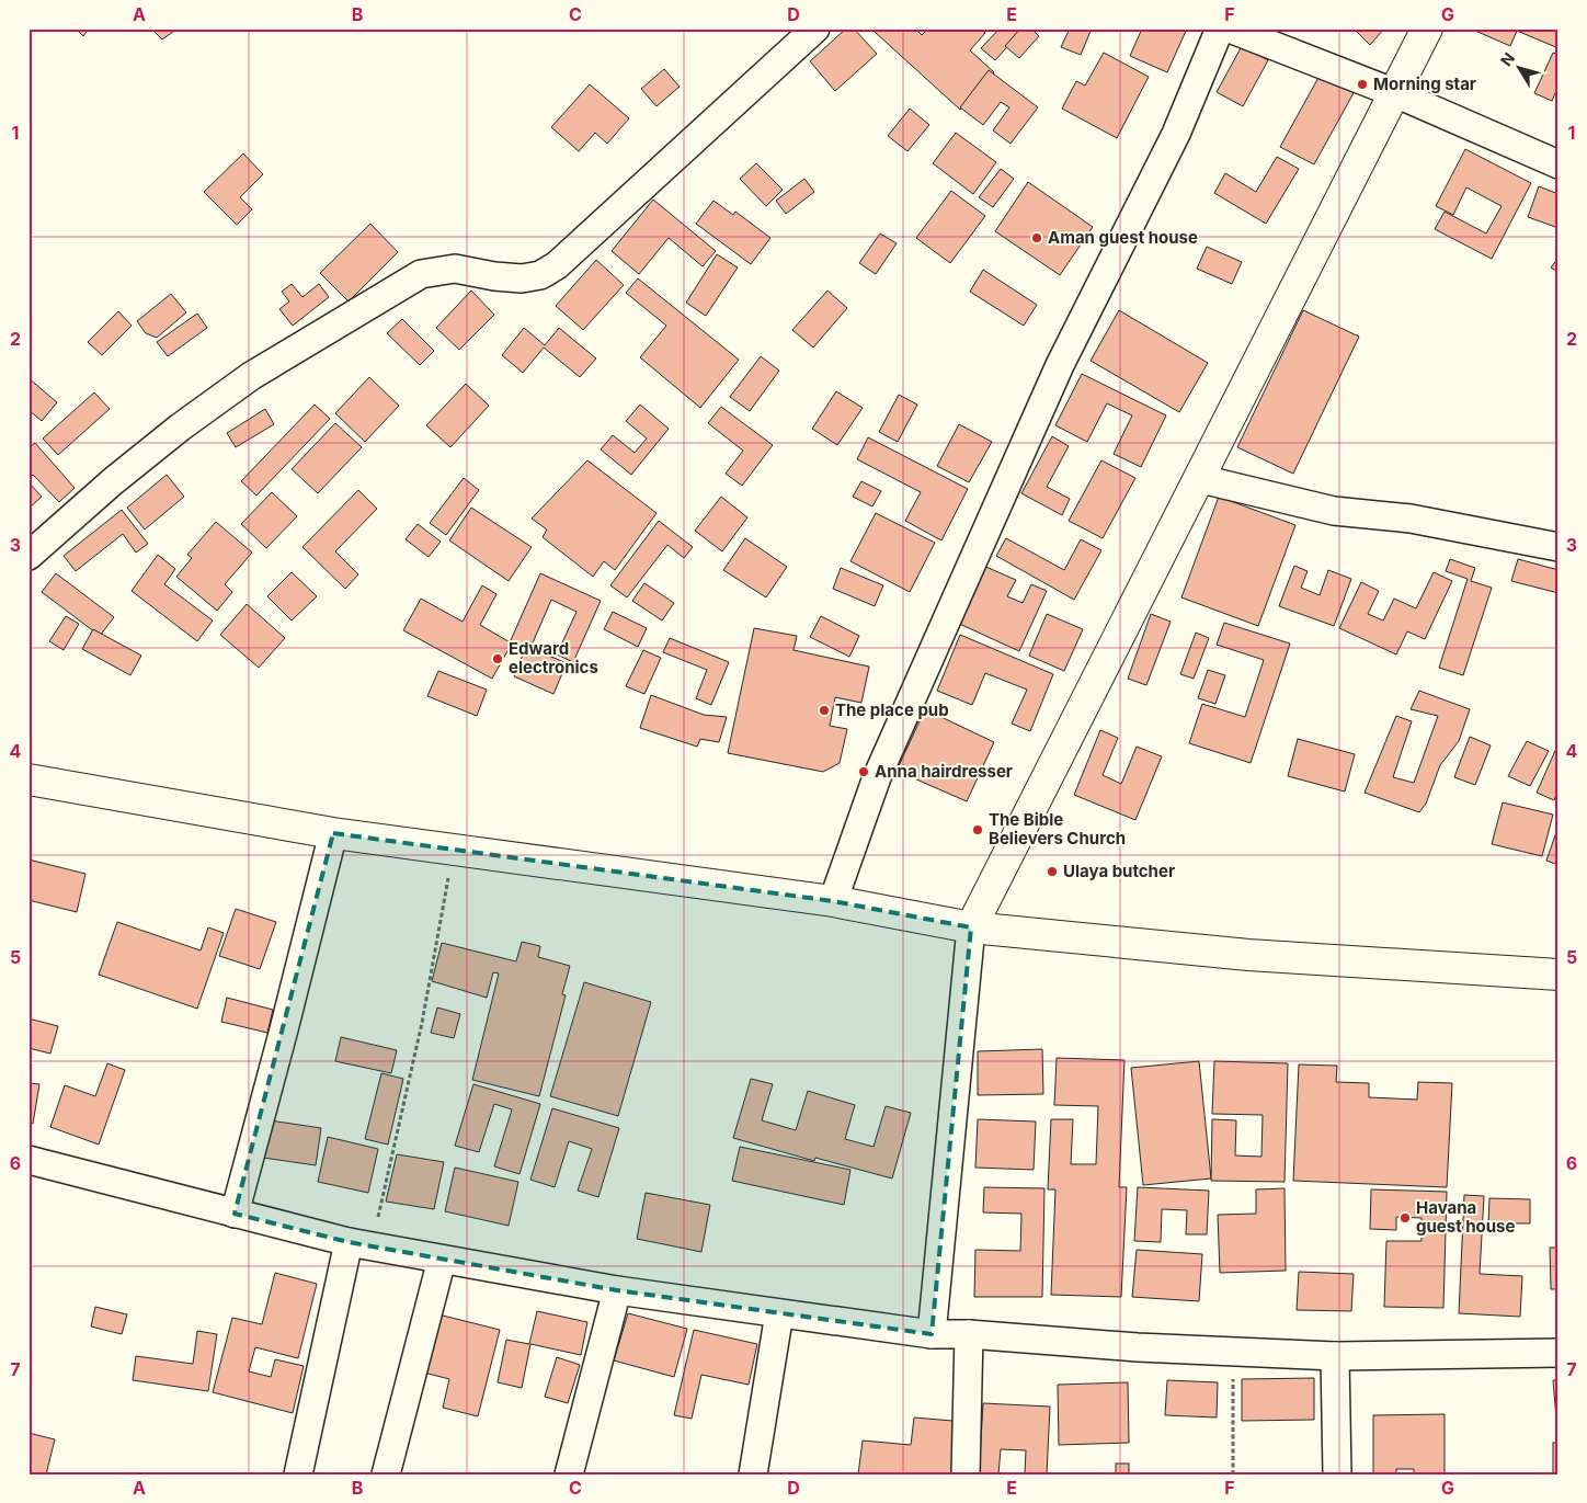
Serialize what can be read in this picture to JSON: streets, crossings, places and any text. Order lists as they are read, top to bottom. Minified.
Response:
{"places":["Morning star","Aman guest house","Edward electronics","The place pub","Anna hairdresser","The Bible Believers Church","Ulaya butcher","Havana guest house"],"north":"top left","grid":{"columns":["A","B","C","D","E","F","G"],"rows":["1","2","3","4","5","6","7"]}}
